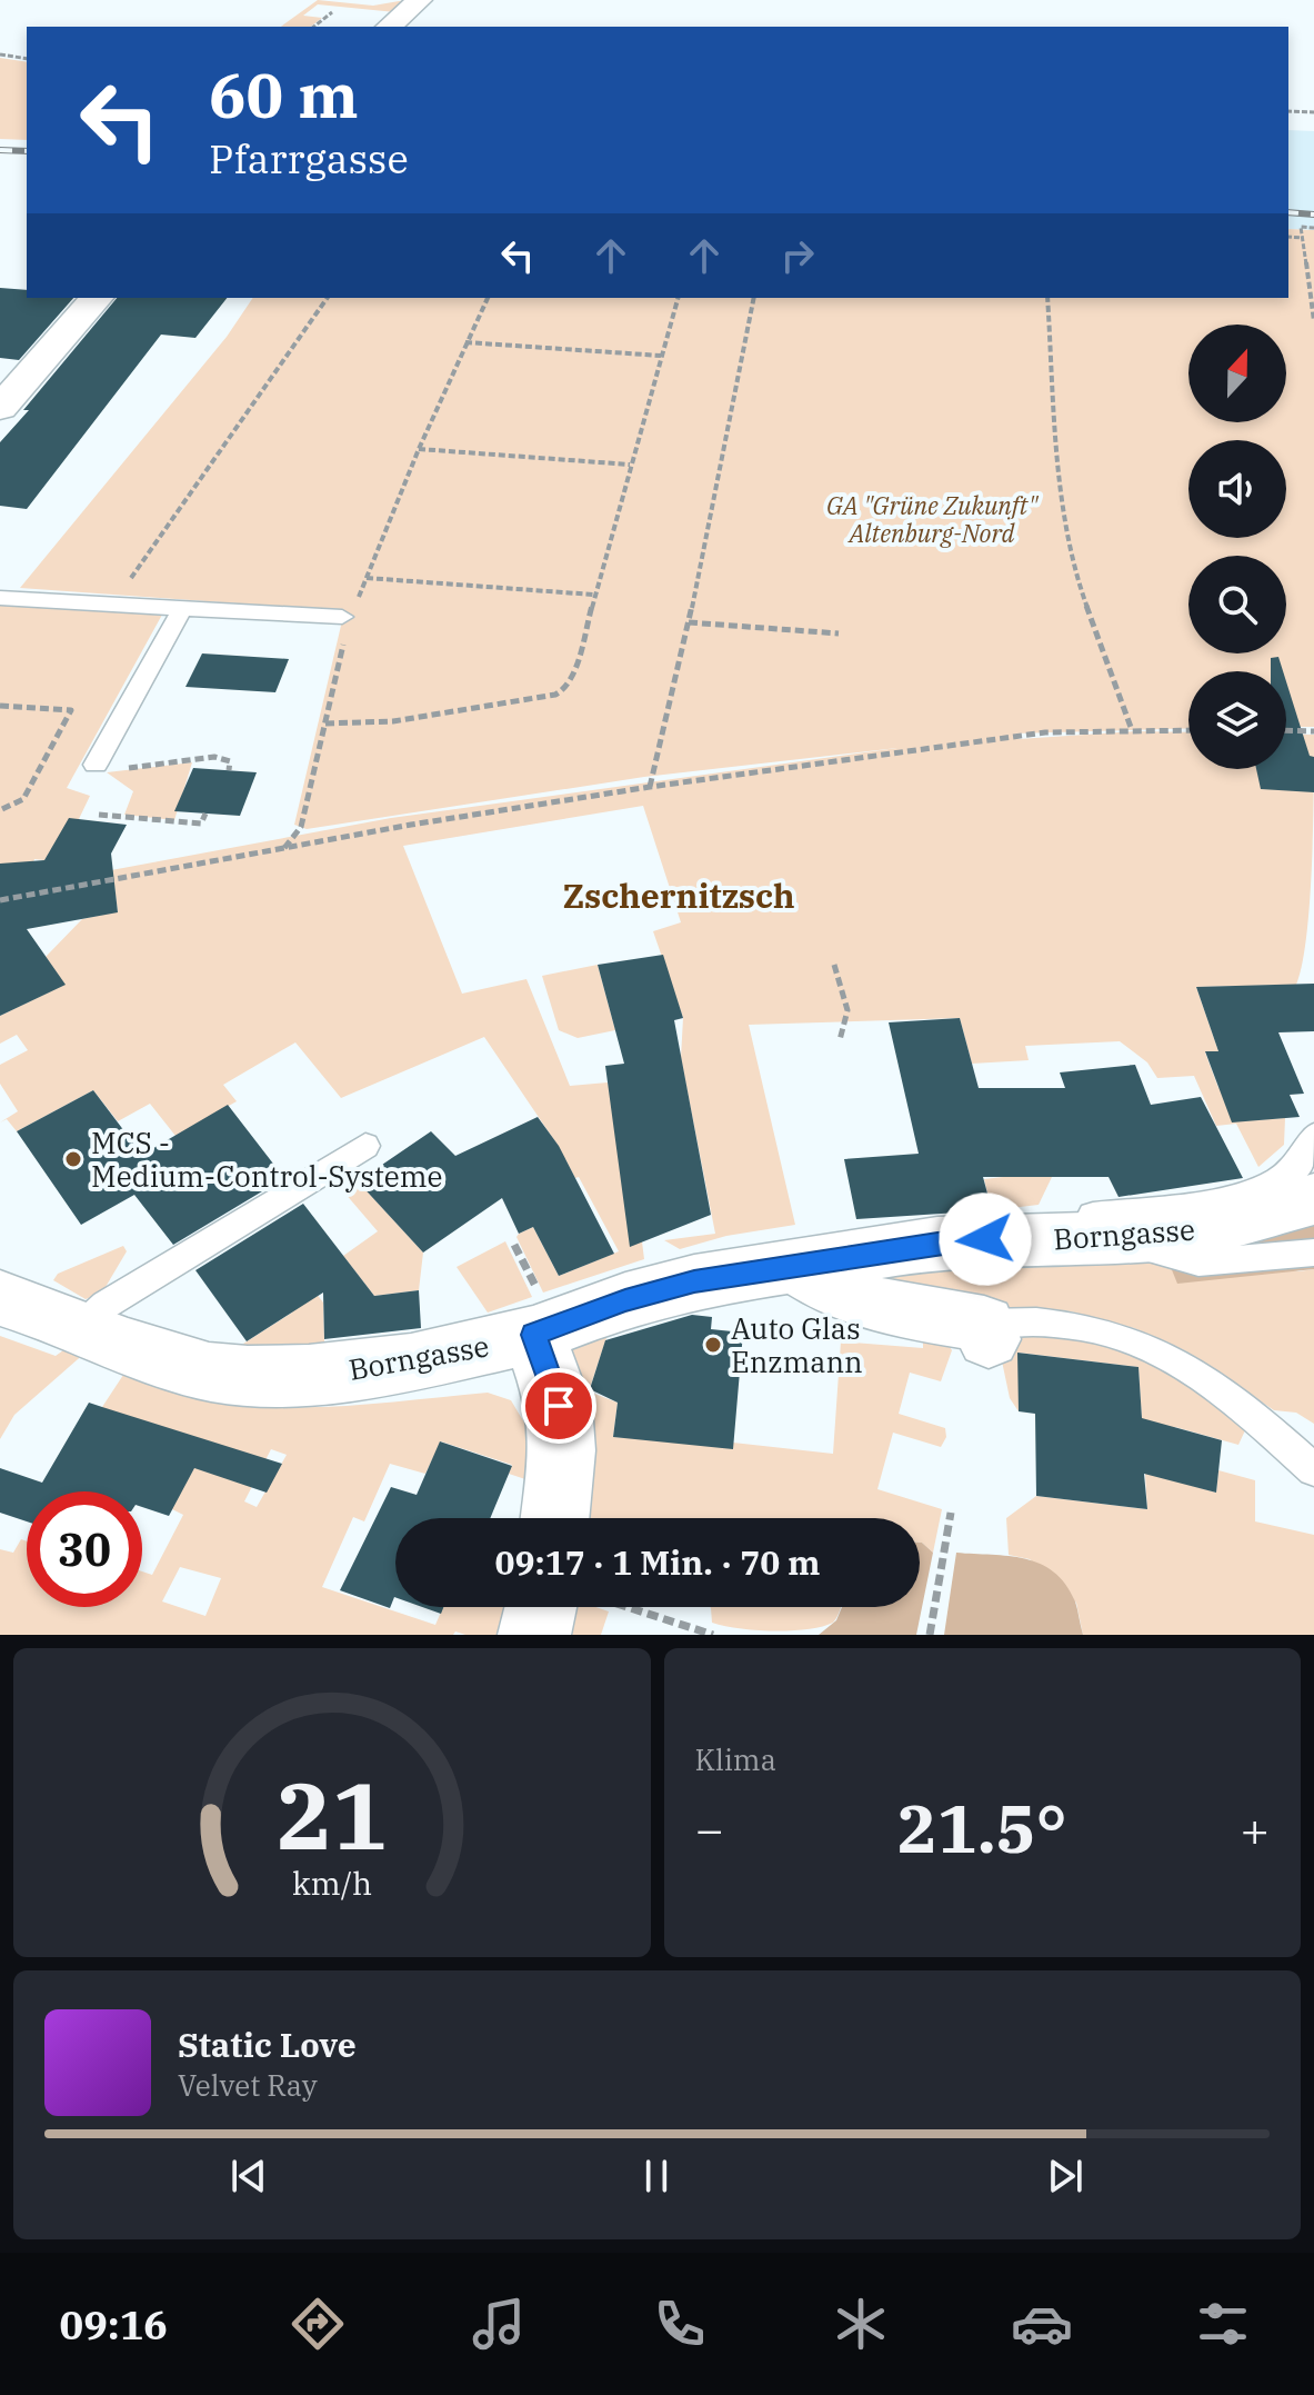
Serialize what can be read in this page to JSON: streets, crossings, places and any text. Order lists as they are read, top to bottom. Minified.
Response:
{"streets":{"street":["Borngasse"]},"districts":["Zschernitzsch"],"parks":["GA \"Grüne Zukunft\" Altenburg-Nord"],"places":["MCS - Medium-Control-Systeme","Auto Glas Enzmann"],"north":"top","page":{"turn":["60 m","Pfarrgasse"],"limit":"30","trip":"09:17 · 1 Min. · 70 m","tile":"Klima","heat":["−","21.5°","+"],"song":["Static Love","Velvet Ray"],"tabs":"09:16","gauge":["21","km/h"]}}
